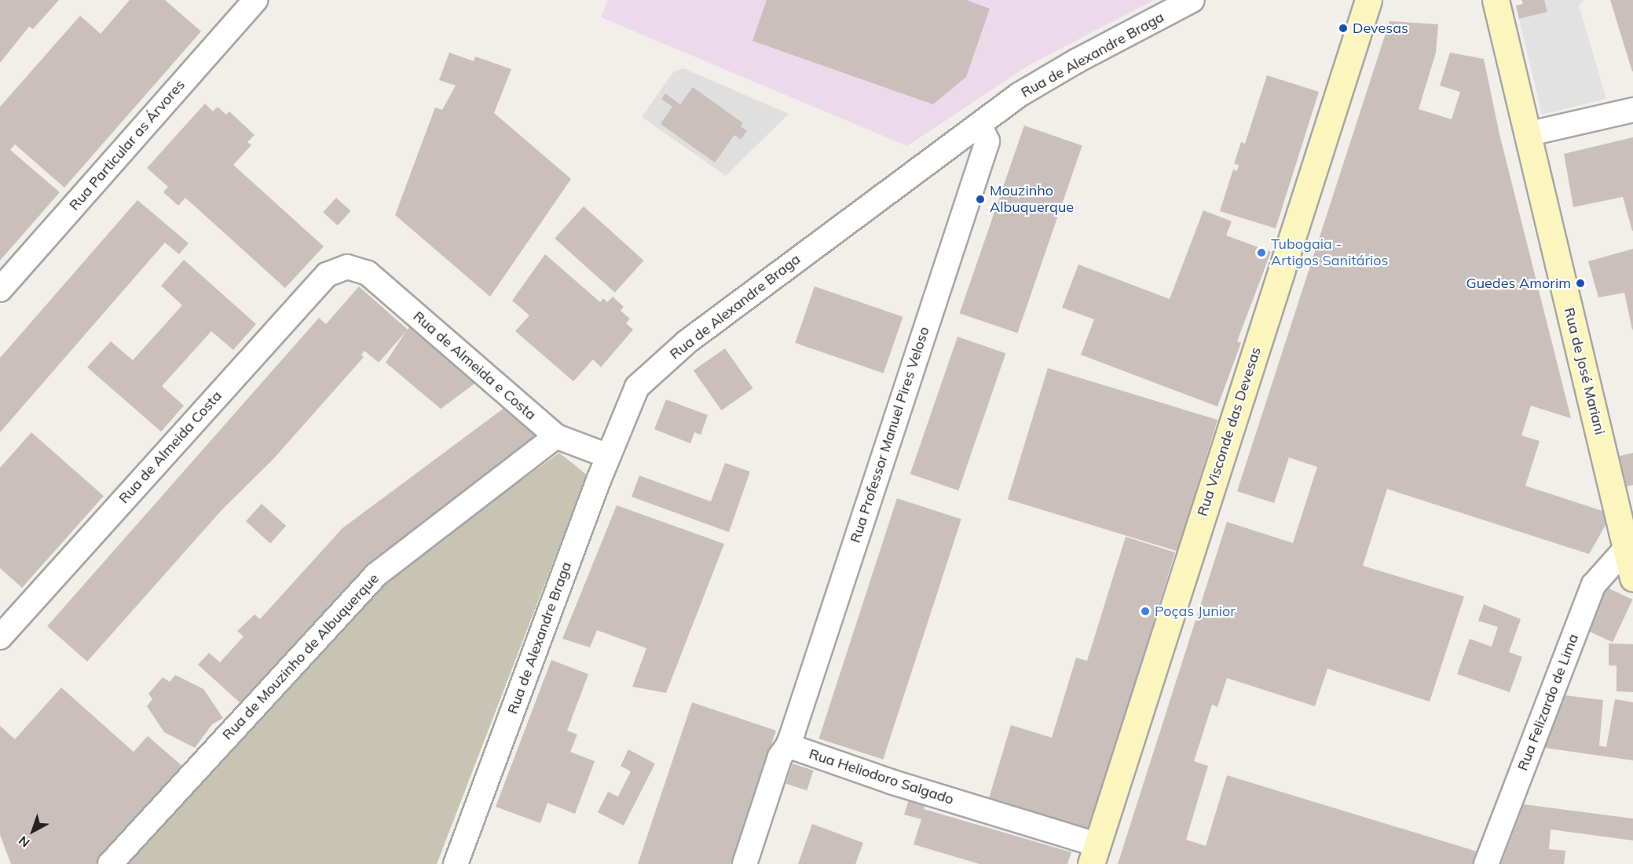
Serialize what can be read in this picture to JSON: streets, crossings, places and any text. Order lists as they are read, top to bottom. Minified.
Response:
{"streets":{"main road":["Rua de José Mariani","Rua Visconde das Devesas"],"street":["Rua de Alexandre Braga","Rua Particular as Árvores","Rua de Almeida e Costa","Rua Professor Manuel Pires Veloso","Rua de Almeida Costa","Rua de Mouzinho de Albuquerque","Rua Felizardo de Lima","Rua Heliodoro Salgado"]},"crossings":[["Rua de Alexandre Braga","Rua de Almeida e Costa"],["Rua de Alexandre Braga","Rua Professor Manuel Pires Veloso"],["Rua de Almeida e Costa","Rua de Almeida Costa"],["Rua de Almeida e Costa","Rua de Mouzinho de Albuquerque"],["Rua de José Mariani","Rua Felizardo de Lima"],["Rua Visconde das Devesas","Rua Heliodoro Salgado"],["Rua Professor Manuel Pires Veloso","Rua Heliodoro Salgado"]],"places":["Devesas","Mouzinho Albuquerque","Tubogaia - Artigos Sanitários","Guedes Amorim","Poças Junior"],"north":"bottom left"}
